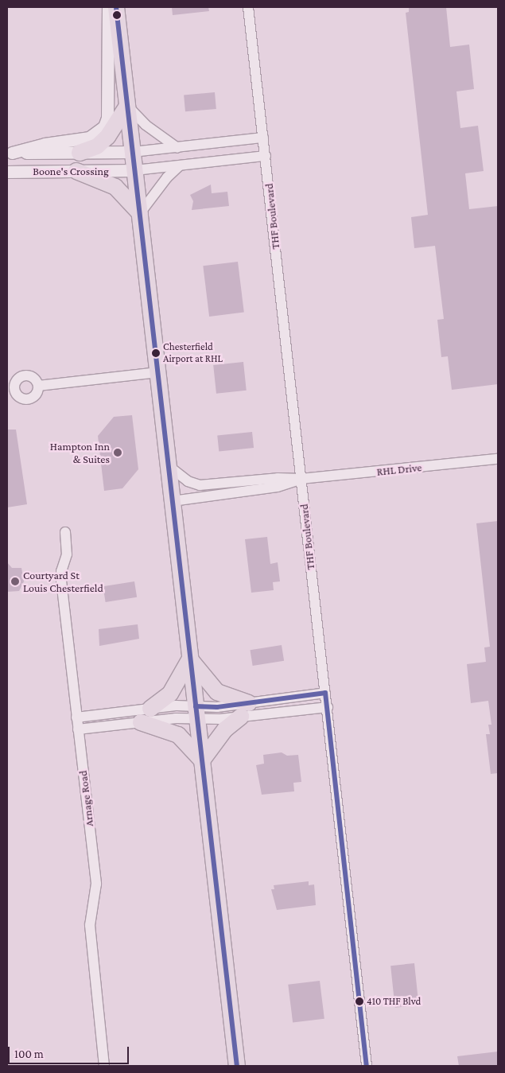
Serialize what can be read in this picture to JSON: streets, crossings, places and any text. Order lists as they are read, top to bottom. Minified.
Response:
{"streets":{"street":["Boone's Crossing","THF Boulevard","RHL Drive","Arnage Road"]},"crossings":[["THF Boulevard","RHL Drive"]],"places":["Chesterfield Airport at RHL","Hampton Inn & Suites","Courtyard St Louis Chesterfield","410 THF Blvd"],"scale_bar":"100 m"}
